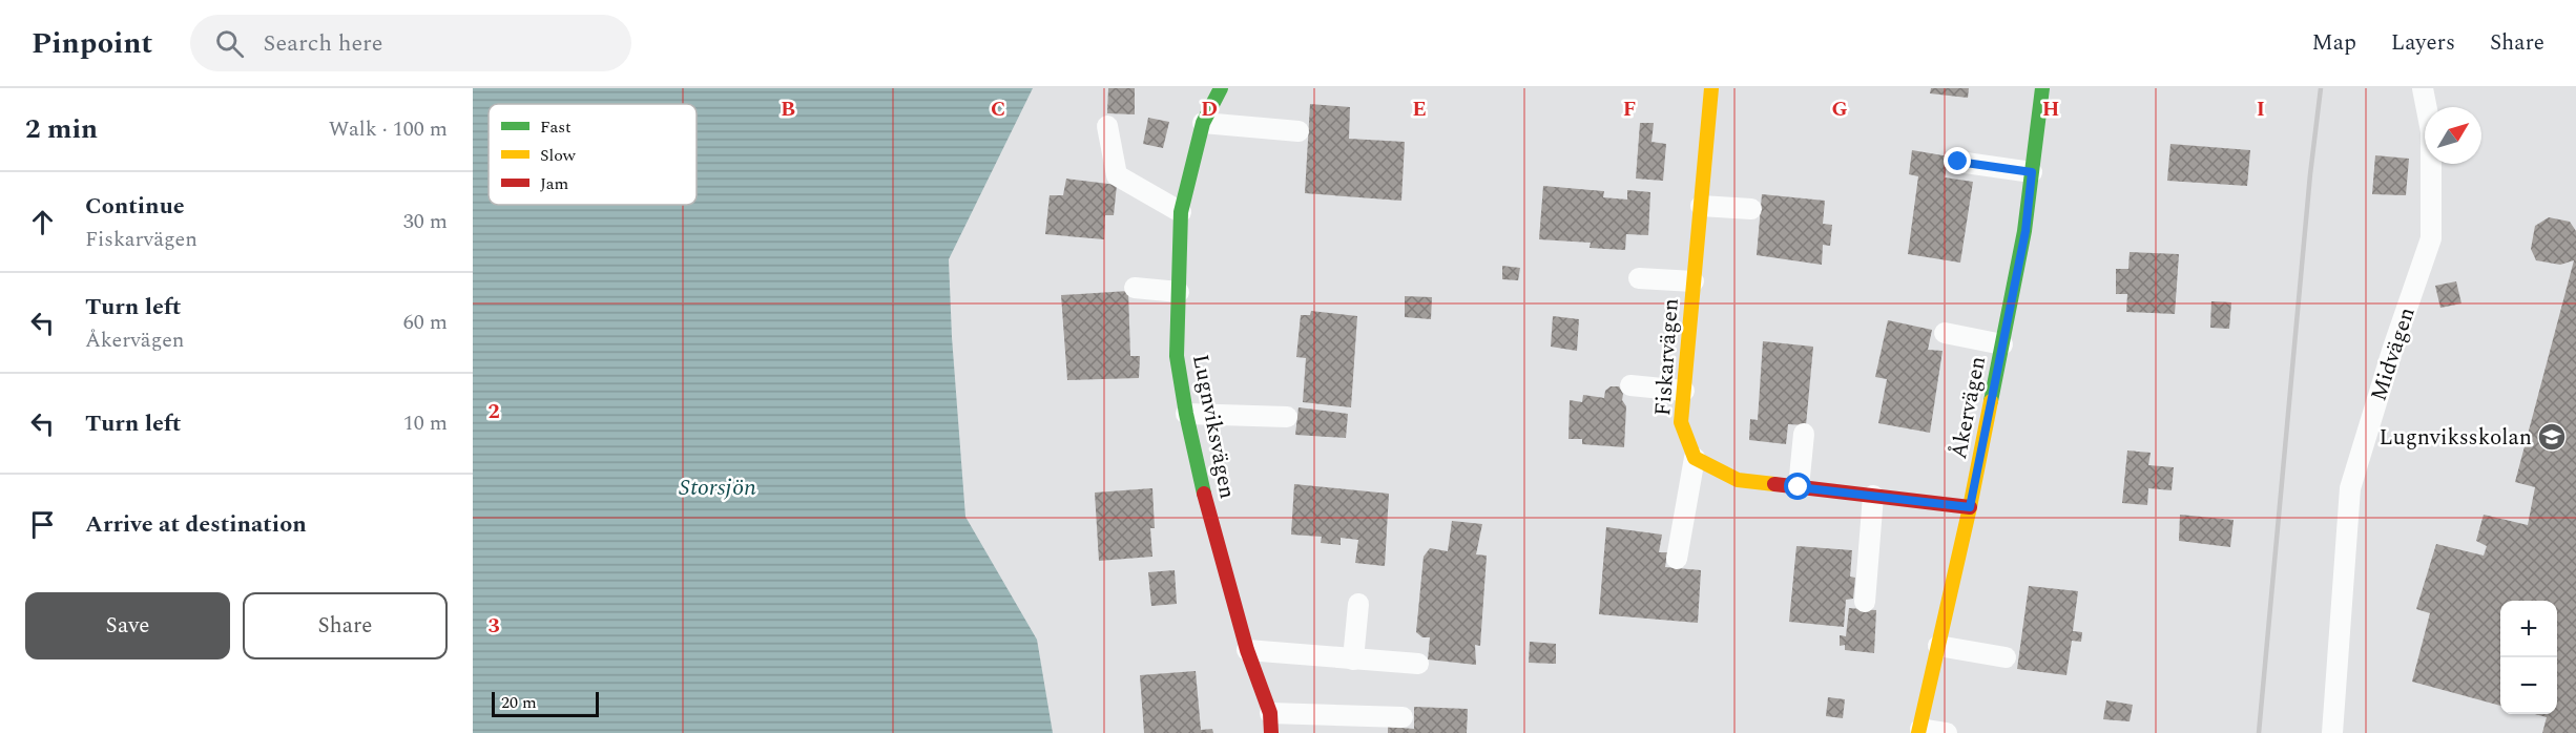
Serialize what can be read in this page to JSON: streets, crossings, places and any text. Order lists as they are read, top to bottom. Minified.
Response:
{"streets":{"street":["Fiskarvägen","Åkervägen","Lugnviksvägen"],"lane":["Midvägen"]},"water":["Storsjön"],"places":{"school or university":["Lugnviksskolan"]},"legend":["Fast","Slow","Jam"],"scale_bar":"20 m","north":"top right","page":{"header":"Pinpoint","search":"Search here","nav":["Map","Layers","Share"],"heading":["2 min","Walk · 100 m"],"list":[["Continue","Fiskarvägen","30 m"],["Turn left","Åkervägen","60 m"],["Turn left","10 m"],"Arrive at destination"],"buttons":["Save","Share"],"map_buttons":["+","−"],"scale":"20 m"},"grid":{"columns":["B","C","D","E","F","G","H","I"],"rows":["2","3"]}}
